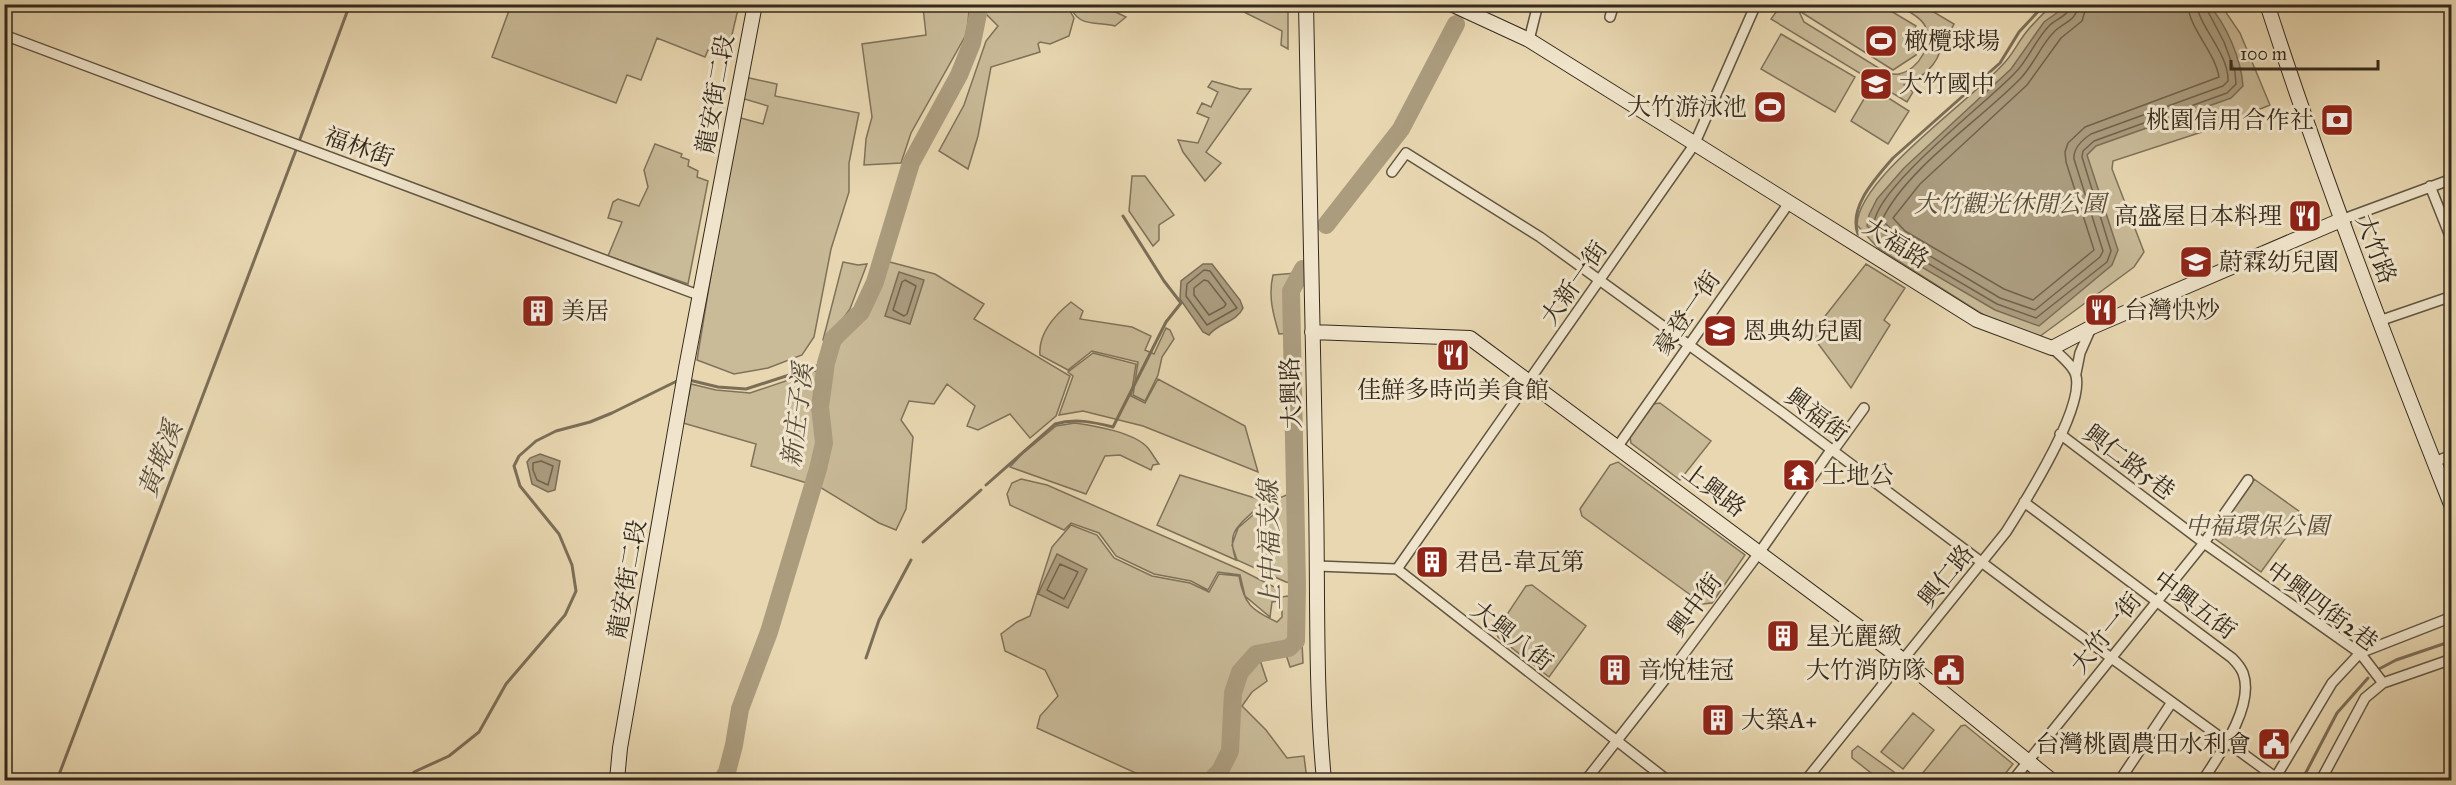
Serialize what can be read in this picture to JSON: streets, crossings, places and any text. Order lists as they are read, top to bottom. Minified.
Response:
{"streets":{"street":["龍安街二段","福林街","大福路","大竹路","大新一街","豪登一街","大興路","興福街","興仁路5巷","上興路","興仁路","興中街","中興五街","中興四街2巷","大竹一街","大興八街"]},"crossings":[["龍安街二段","福林街"],["大福路","大新一街"],["大福路","豪登一街"],["大新一街","興福街"],["大新一街","上興路"],["大新一街","大興八街"],["豪登一街","興福街"],["豪登一街","上興路"],["大興路","上興路"],["興福街","興仁路"],["興福街","興中街"],["興福街","中興五街"],["興福街","大竹一街"],["興仁路5巷","興仁路"],["興仁路5巷","中興四街2巷"],["興仁路5巷","大竹一街"],["上興路","興仁路"],["上興路","興中街"],["上興路","大竹一街"],["興仁路","中興五街"],["興中街","大興八街"],["中興五街","大竹一街"],["中興四街2巷","大竹一街"]],"water":["新庄子溪","黃墘溪","上中福支線"],"parks":["大竹觀光休閒公園","中福環保公園"],"places":{"sports":["橄欖球場","大竹游泳池"],"school or university":["大竹國中","蔚霖幼兒園","恩典幼兒園"],"bank":["桃園信用合作社"],"restaurant":["高盛屋日本料理","台灣快炒","佳鮮多時尚美食館"],"building":["美居","君邑-韋瓦第","星光麗緻","音悅桂冠","大築A+"],"temple":["土地公"],"public building":["大竹消防隊","台灣桃園農田水利會"]},"scale_bar":"100 m"}
